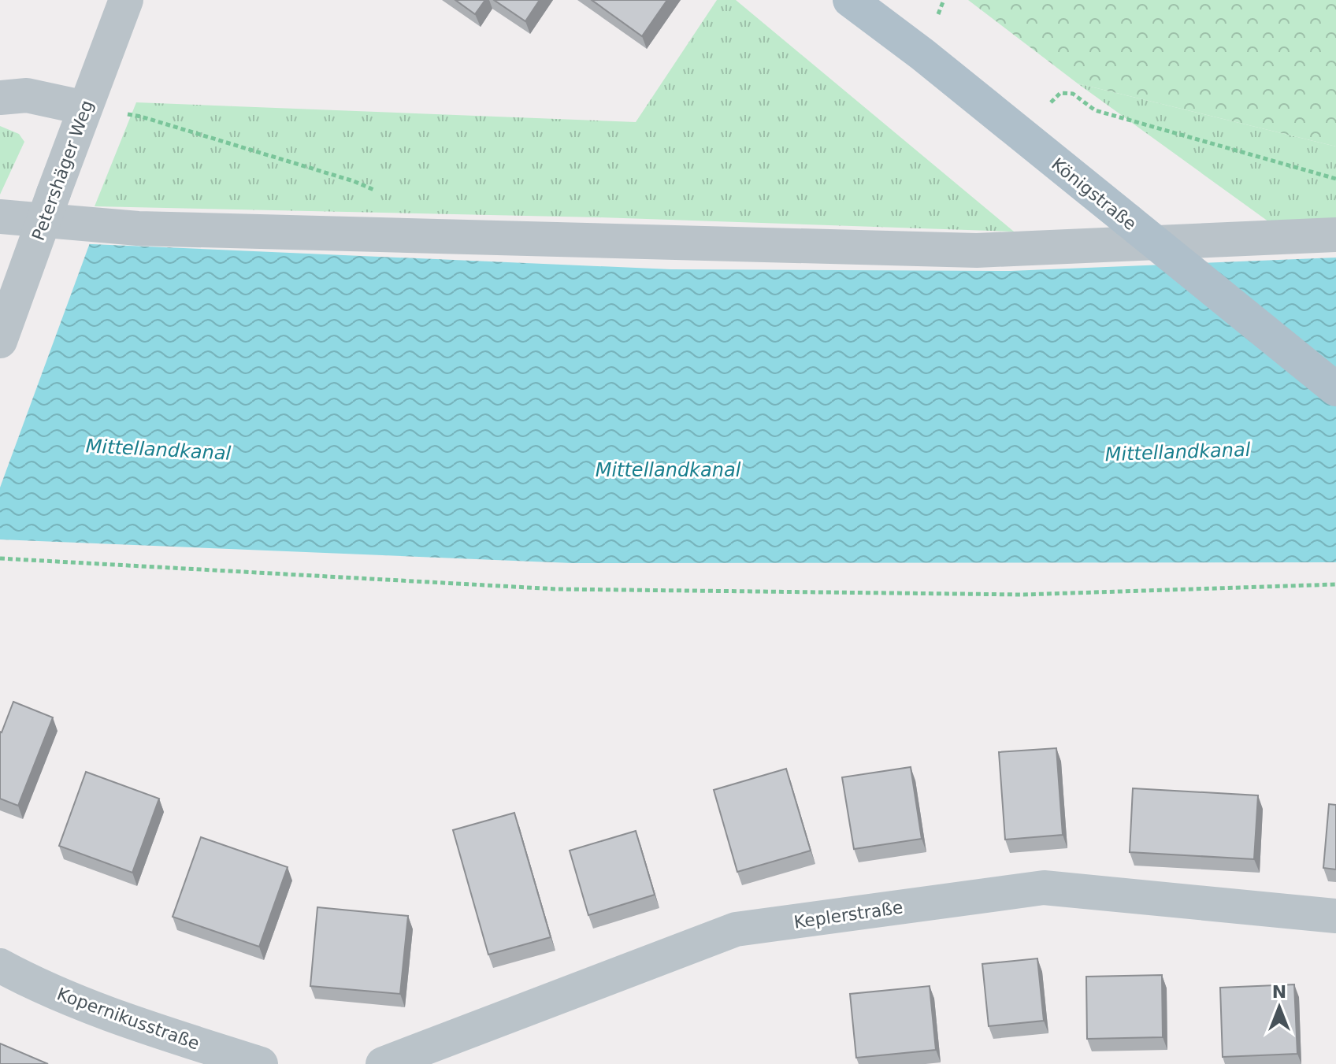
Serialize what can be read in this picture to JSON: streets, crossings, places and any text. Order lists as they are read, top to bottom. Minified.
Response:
{"streets":{"main road":["Königstraße"],"street":["Petershäger Weg","Keplerstraße","Kopernikusstraße"]},"water":["Mittellandkanal"],"north":"top"}
